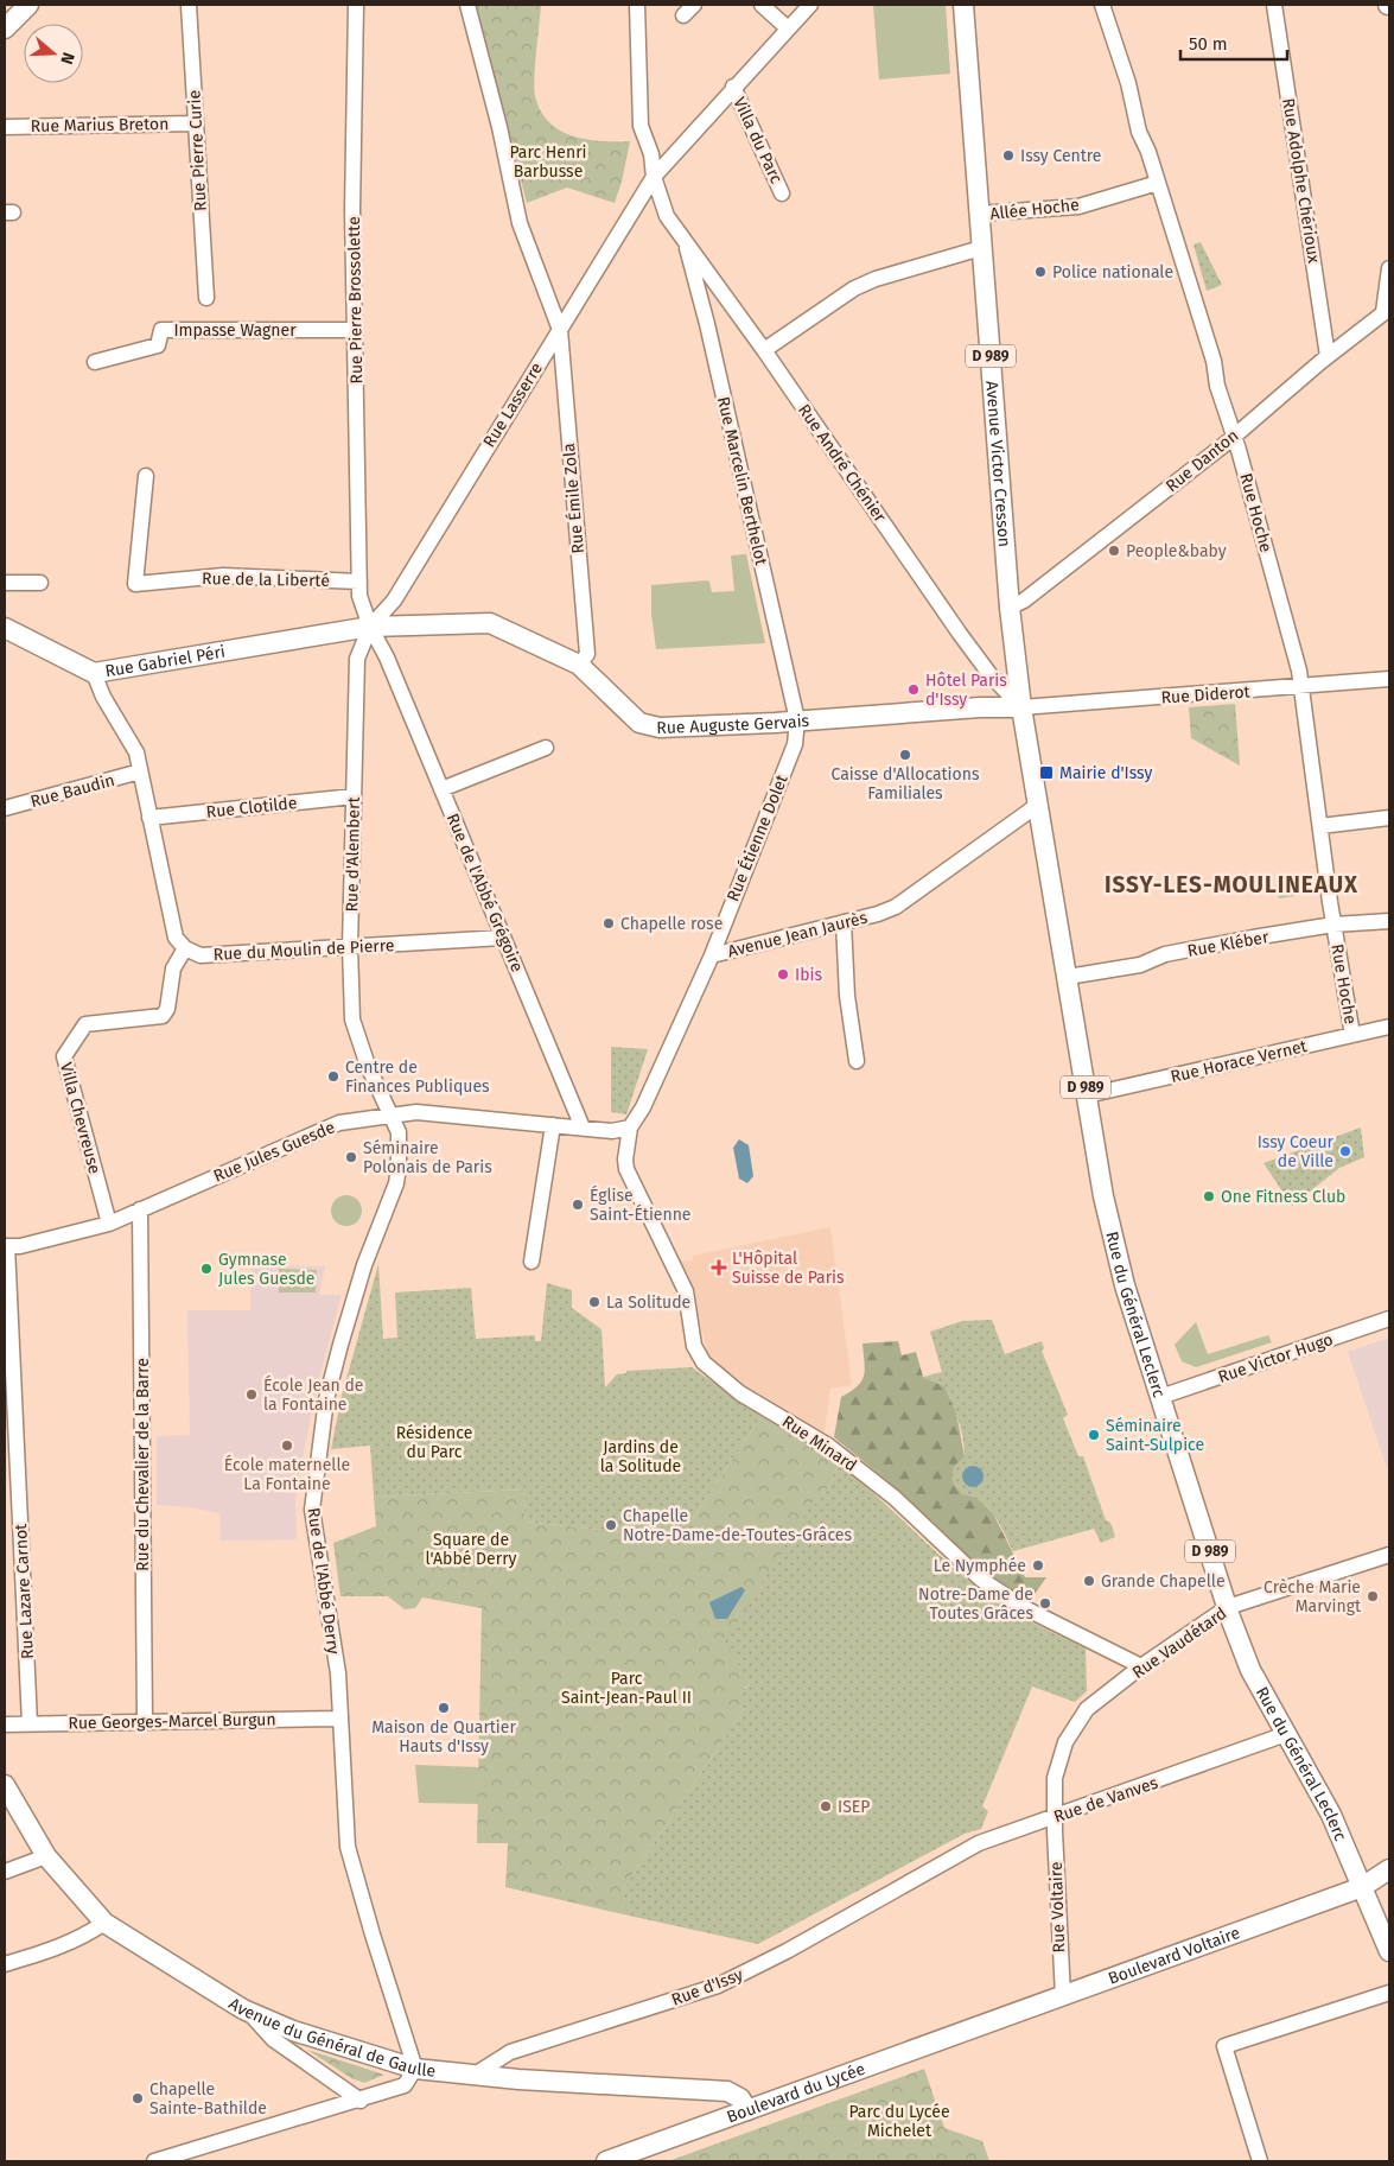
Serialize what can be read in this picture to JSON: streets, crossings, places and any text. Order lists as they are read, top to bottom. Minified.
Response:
{"streets":{"main road":["D 989","Avenue Victor Cresson","Rue Gabriel Péri","Rue Auguste Gervais","Rue du Général Leclerc","Boulevard Voltaire","Avenue du Général de Gaulle","Boulevard du Lycée"],"street":["Rue Marius Breton","Villa du Parc","Rue Pierre Curie","Rue Adolphe Chérioux","Allée Hoche","Rue Pierre Brossolette","Impasse Wagner","Rue Lasserre","Rue Danton","Rue André Chénier","Rue Marcelin Berthelot","Rue Émile Zola","Rue Hoche","Rue de la Liberté","Rue Diderot","Rue Baudin","Rue Clotilde","Rue Étienne Dolet","Rue d'Alembert","Rue de l'Abbé Grégoire","Avenue Jean Jaurès","Rue Kléber","Rue du Moulin de Pierre","Rue Horace Vernet","Villa Chevreuse","Rue Jules Guesde","Rue Victor Hugo","Rue Minard","Rue du Chevalier de la Barre","Rue de l'Abbé Derry","Rue Lazare Carnot","Rue Vaudétard","Rue Georges-Marcel Burgun","Rue de Vanves","Rue Voltaire","Rue d'Issy"]},"crossings":[["Rue Marius Breton","Rue Pierre Curie"],["Villa du Parc","Rue Lasserre"],["Rue Adolphe Chérioux","Rue Danton"],["Allée Hoche","Avenue Victor Cresson"],["Allée Hoche","Rue Hoche"],["Rue Pierre Brossolette","Impasse Wagner"],["Rue Pierre Brossolette","Rue Lasserre"],["Rue Pierre Brossolette","Rue de la Liberté"],["Rue Pierre Brossolette","Rue Gabriel Péri"],["Rue Pierre Brossolette","Rue Auguste Gervais"],["Rue Pierre Brossolette","Rue d'Alembert"],["Rue Pierre Brossolette","Rue de l'Abbé Grégoire"],["D 989","Rue du Général Leclerc"],["D 989","Boulevard Voltaire"],["Rue Lasserre","Rue André Chénier"],["Rue Lasserre","Rue Émile Zola"],["Rue Lasserre","Rue Gabriel Péri"],["Rue Lasserre","Rue Auguste Gervais"],["Rue Lasserre","Rue d'Alembert"],["Rue Lasserre","Rue de l'Abbé Grégoire"],["Rue Danton","Avenue Victor Cresson"],["Rue Danton","Rue Hoche"],["Rue André Chénier","Avenue Victor Cresson"],["Rue André Chénier","Rue Marcelin Berthelot"],["Rue André Chénier","Rue Diderot"],["Rue André Chénier","Rue Auguste Gervais"],["Rue André Chénier","Rue du Général Leclerc"],["Avenue Victor Cresson","Rue Diderot"],["Avenue Victor Cresson","Rue Auguste Gervais"],["Avenue Victor Cresson","Rue du Général Leclerc"],["Rue Marcelin Berthelot","Rue Auguste Gervais"],["Rue Marcelin Berthelot","Rue Étienne Dolet"],["Rue Émile Zola","Rue Auguste Gervais"],["Rue Hoche","Rue Diderot"],["Rue Hoche","Rue Kléber"],["Rue Hoche","Rue Horace Vernet"],["Rue Gabriel Péri","Rue Auguste Gervais"],["Rue Gabriel Péri","Rue d'Alembert"],["Rue Gabriel Péri","Rue de l'Abbé Grégoire"],["Rue Diderot","Rue Auguste Gervais"],["Rue Diderot","Rue du Général Leclerc"],["Rue Auguste Gervais","Rue Étienne Dolet"],["Rue Auguste Gervais","Rue d'Alembert"],["Rue Auguste Gervais","Rue de l'Abbé Grégoire"],["Rue Auguste Gervais","Rue du Général Leclerc"],["Rue Clotilde","Rue d'Alembert"],["Rue Étienne Dolet","Avenue Jean Jaurès"],["Rue d'Alembert","Rue de l'Abbé Grégoire"],["Rue d'Alembert","Rue du Moulin de Pierre"],["Rue d'Alembert","Rue Jules Guesde"],["Rue d'Alembert","Rue de l'Abbé Derry"],["Rue de l'Abbé Grégoire","Rue du Moulin de Pierre"],["Rue de l'Abbé Grégoire","Rue Jules Guesde"],["Avenue Jean Jaurès","Rue Jules Guesde"],["Avenue Jean Jaurès","Rue du Général Leclerc"],["Avenue Jean Jaurès","Rue Minard"],["Rue Kléber","Rue du Général Leclerc"],["Rue du Moulin de Pierre","Villa Chevreuse"],["Rue Horace Vernet","Rue du Général Leclerc"],["Villa Chevreuse","Rue Jules Guesde"],["Rue Jules Guesde","Rue Minard"],["Rue Jules Guesde","Rue du Chevalier de la Barre"],["Rue Jules Guesde","Rue de l'Abbé Derry"],["Rue Jules Guesde","Rue Lazare Carnot"],["Rue du Général Leclerc","Rue Victor Hugo"],["Rue du Général Leclerc","Rue Vaudétard"],["Rue du Général Leclerc","Rue de Vanves"],["Rue du Général Leclerc","Boulevard Voltaire"],["Rue Minard","Rue Vaudétard"],["Rue du Chevalier de la Barre","Rue Georges-Marcel Burgun"],["Rue de l'Abbé Derry","Rue Georges-Marcel Burgun"],["Rue de l'Abbé Derry","Avenue du Général de Gaulle"],["Rue Lazare Carnot","Rue Georges-Marcel Burgun"],["Rue Vaudétard","Rue de Vanves"],["Rue Vaudétard","Rue Voltaire"],["Rue de Vanves","Rue Voltaire"],["Rue de Vanves","Rue d'Issy"],["Rue Voltaire","Boulevard Voltaire"],["Boulevard Voltaire","Boulevard du Lycée"],["Rue d'Issy","Avenue du Général de Gaulle"],["Avenue du Général de Gaulle","Boulevard du Lycée"]],"districts":["ISSY-LES-MOULINEAUX"],"parks":["Parc Henri Barbusse","Résidence du Parc","Jardins de la Solitude","Square de l'Abbé Derry","Parc Saint-Jean-Paul II","Parc du Lycée Michelet"],"places":{"other":["Issy Centre","Police nationale","People&baby","Hôtel Paris d'Issy","Caisse d'Allocations Familiales","Chapelle rose","Ibis","Centre de Finances Publiques","Issy Coeur de Ville","Séminaire Polonais de Paris","One Fitness Club","Église Saint-Étienne","Gymnase Jules Guesde","La Solitude","École Jean de la Fontaine","Séminaire Saint-Sulpice","École maternelle La Fontaine","Chapelle Notre-Dame-de-Toutes-Grâces","Le Nymphée","Grande Chapelle","Crèche Marie Marvingt","Notre-Dame de Toutes Grâces","Maison de Quartier Hauts d'Issy","ISEP","Chapelle Sainte-Bathilde"],"transit":["Mairie d'Issy"],"health":["L'Hôpital Suisse de Paris"]},"scale_bar":"50 m","north":"right"}
